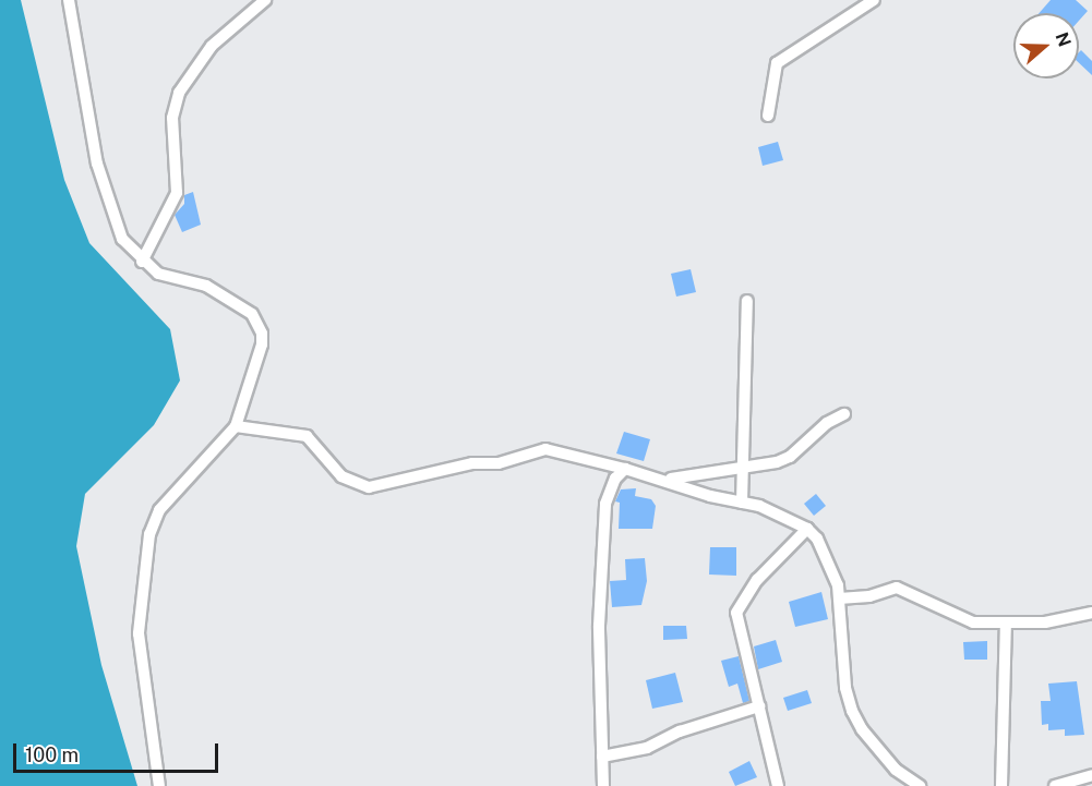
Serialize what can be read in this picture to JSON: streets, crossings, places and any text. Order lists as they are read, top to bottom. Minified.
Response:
{"scale_bar":"100 m","north":"right"}
